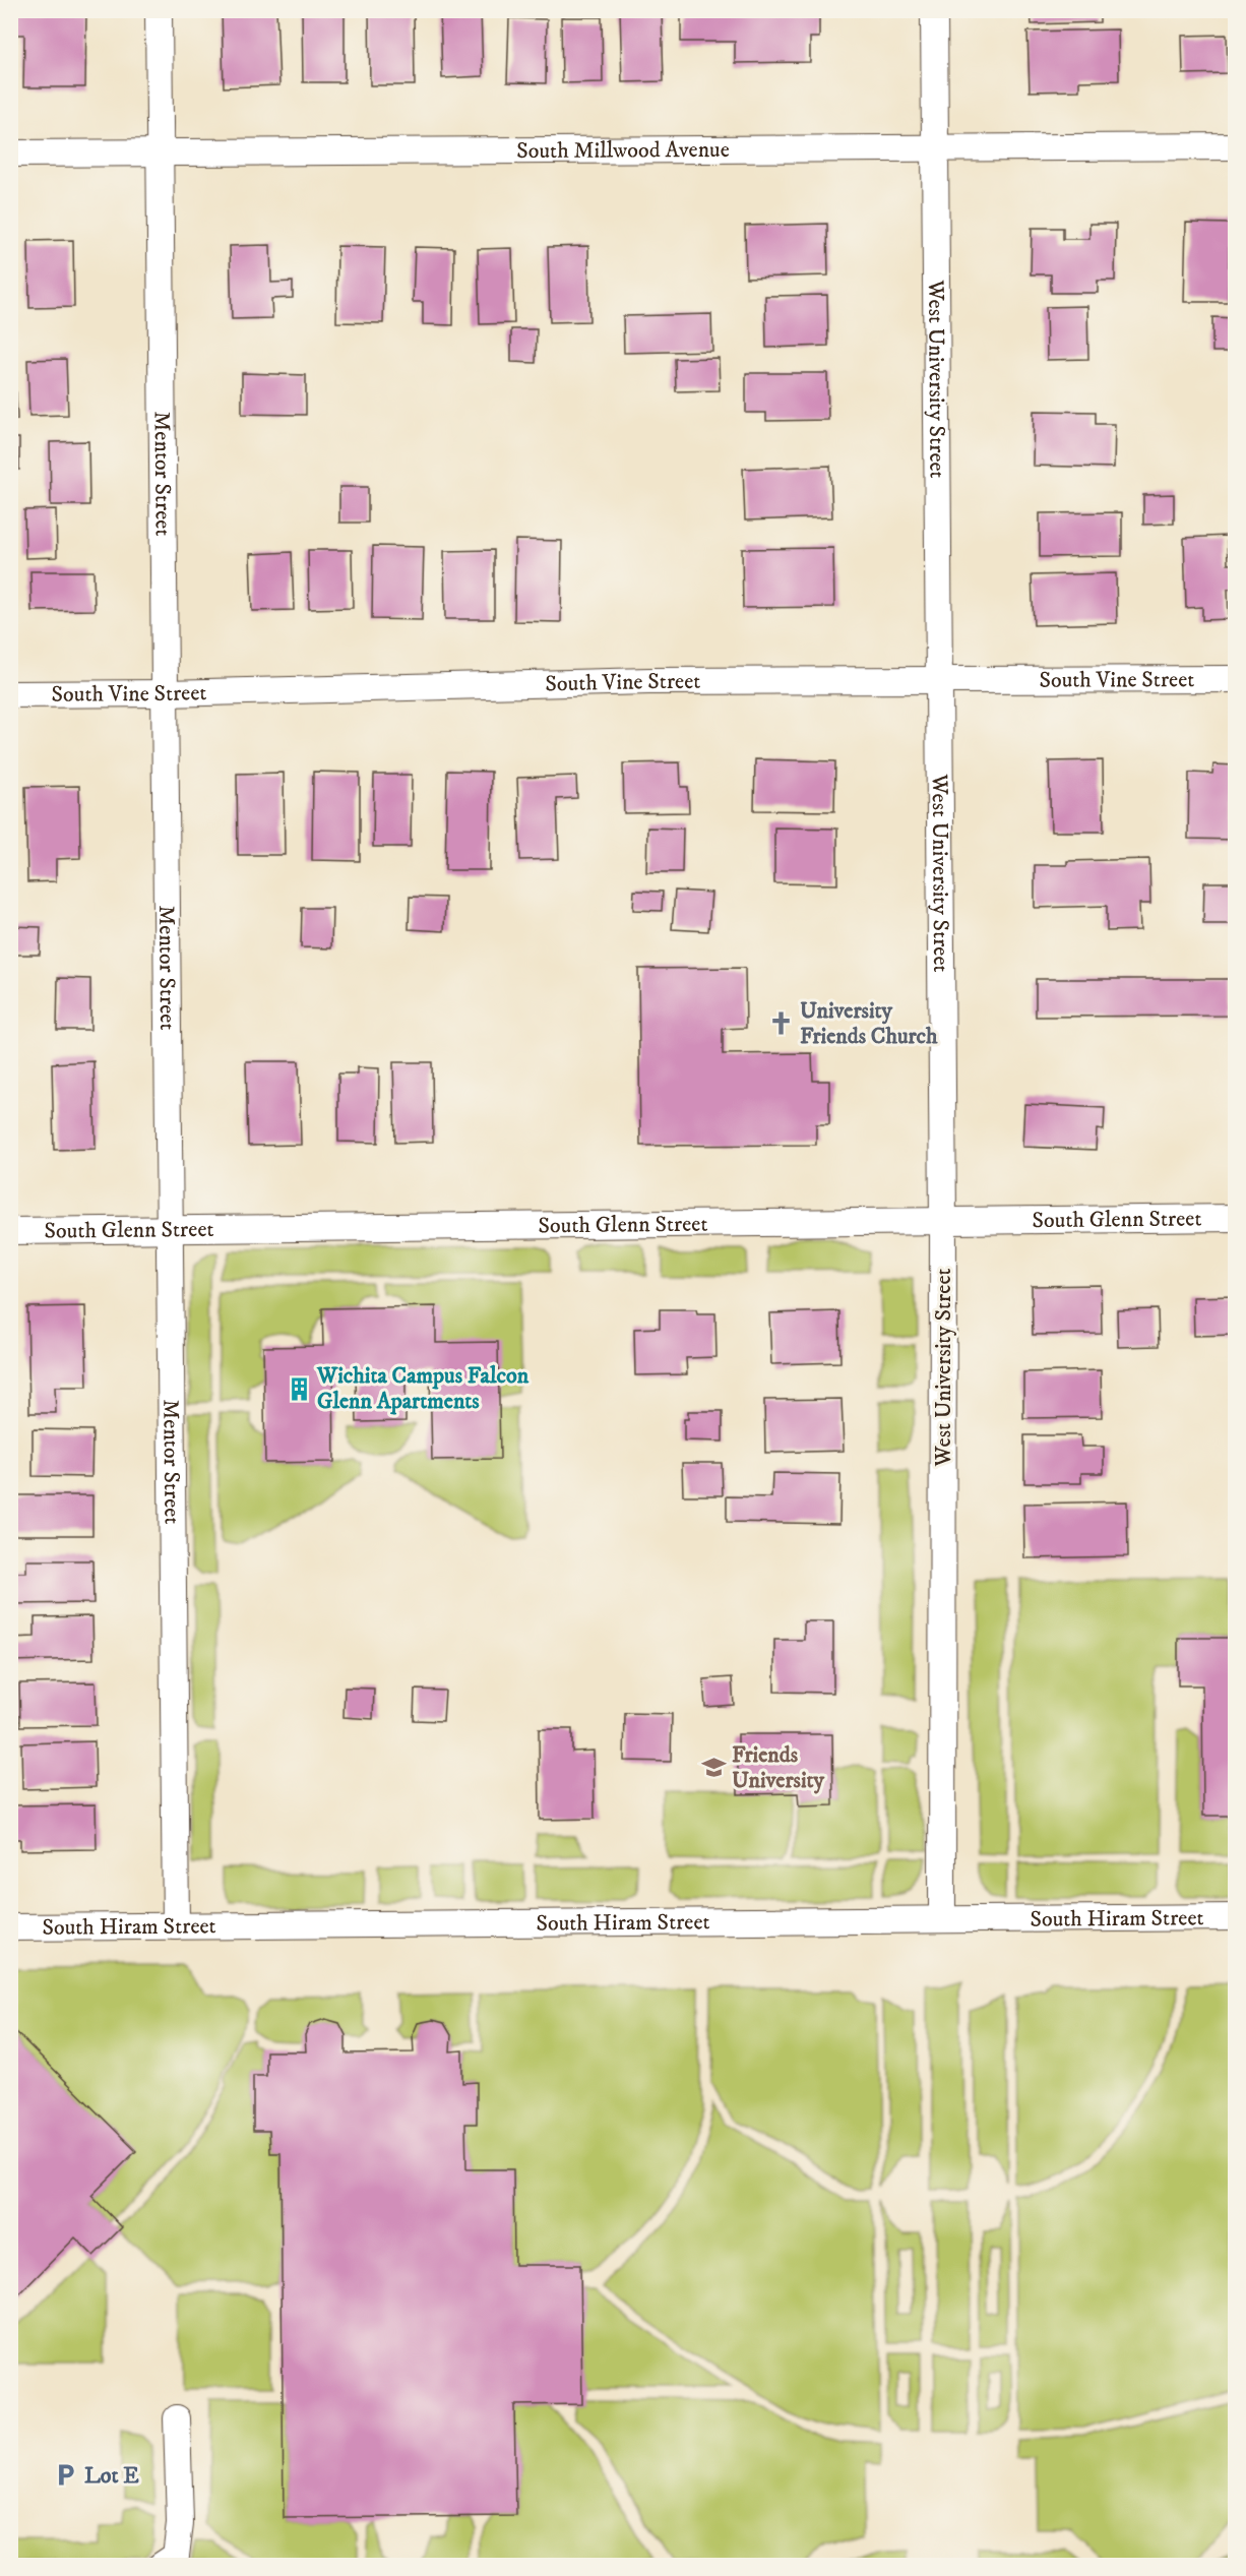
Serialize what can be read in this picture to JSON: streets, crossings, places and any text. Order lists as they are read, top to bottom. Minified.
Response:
{"streets":{"street":["South Millwood Avenue","West University Street","Mentor Street","South Vine Street","South Glenn Street","South Hiram Street"]},"crossings":[["South Millwood Avenue","West University Street"],["South Millwood Avenue","Mentor Street"],["West University Street","South Vine Street"],["West University Street","South Glenn Street"],["West University Street","South Hiram Street"],["Mentor Street","South Vine Street"],["Mentor Street","South Glenn Street"],["Mentor Street","South Hiram Street"]],"places":{"church":["University Friends Church"],"building":["Wichita Campus Falcon Glenn Apartments"],"school or university":["Friends University"],"parking":["Lot E"]}}
